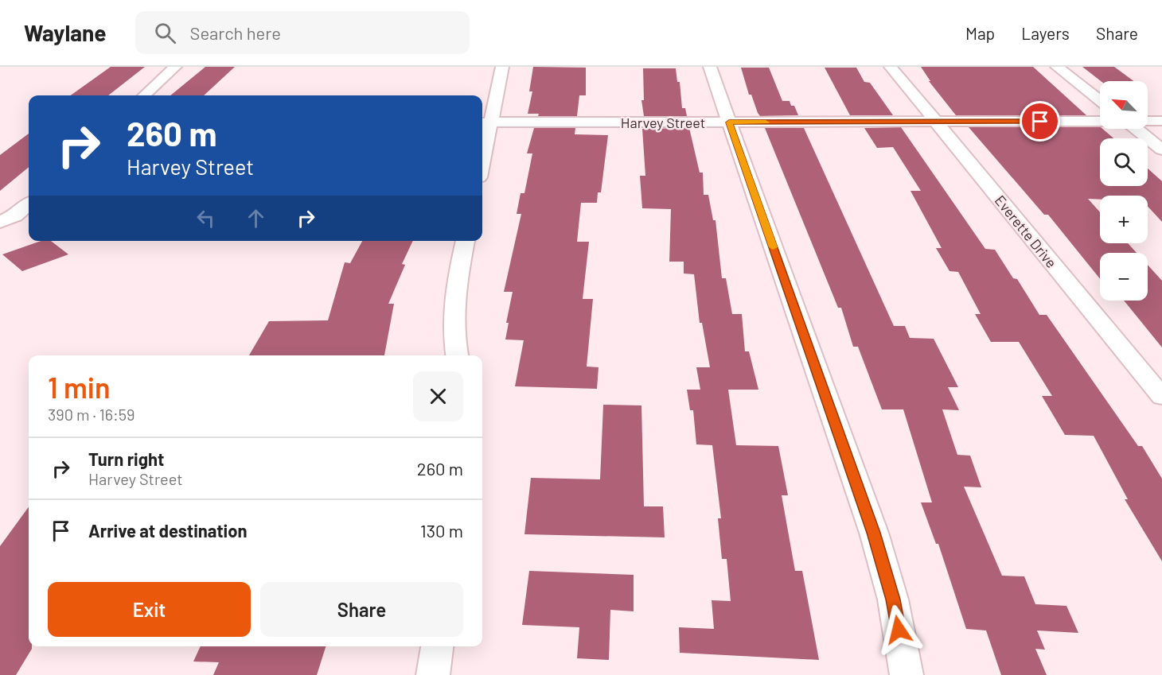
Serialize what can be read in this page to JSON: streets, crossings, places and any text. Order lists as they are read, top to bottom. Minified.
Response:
{"streets":{"street":["Harvey Street","Everette Drive"]},"crossings":[["Harvey Street","Everette Drive"]],"north":"top left","page":{"header":"Waylane","search":"Search here","nav":["Map","Layers","Share"],"map_buttons":["+","−"],"turn":["260 m","Harvey Street"],"heading":["1 min","390 m · 16:59"],"list":[{"name":"Turn right","note":"Harvey Street","value":"260 m"},{"name":"Arrive at destination","value":"130 m"}],"buttons":["Exit","Share"]}}
